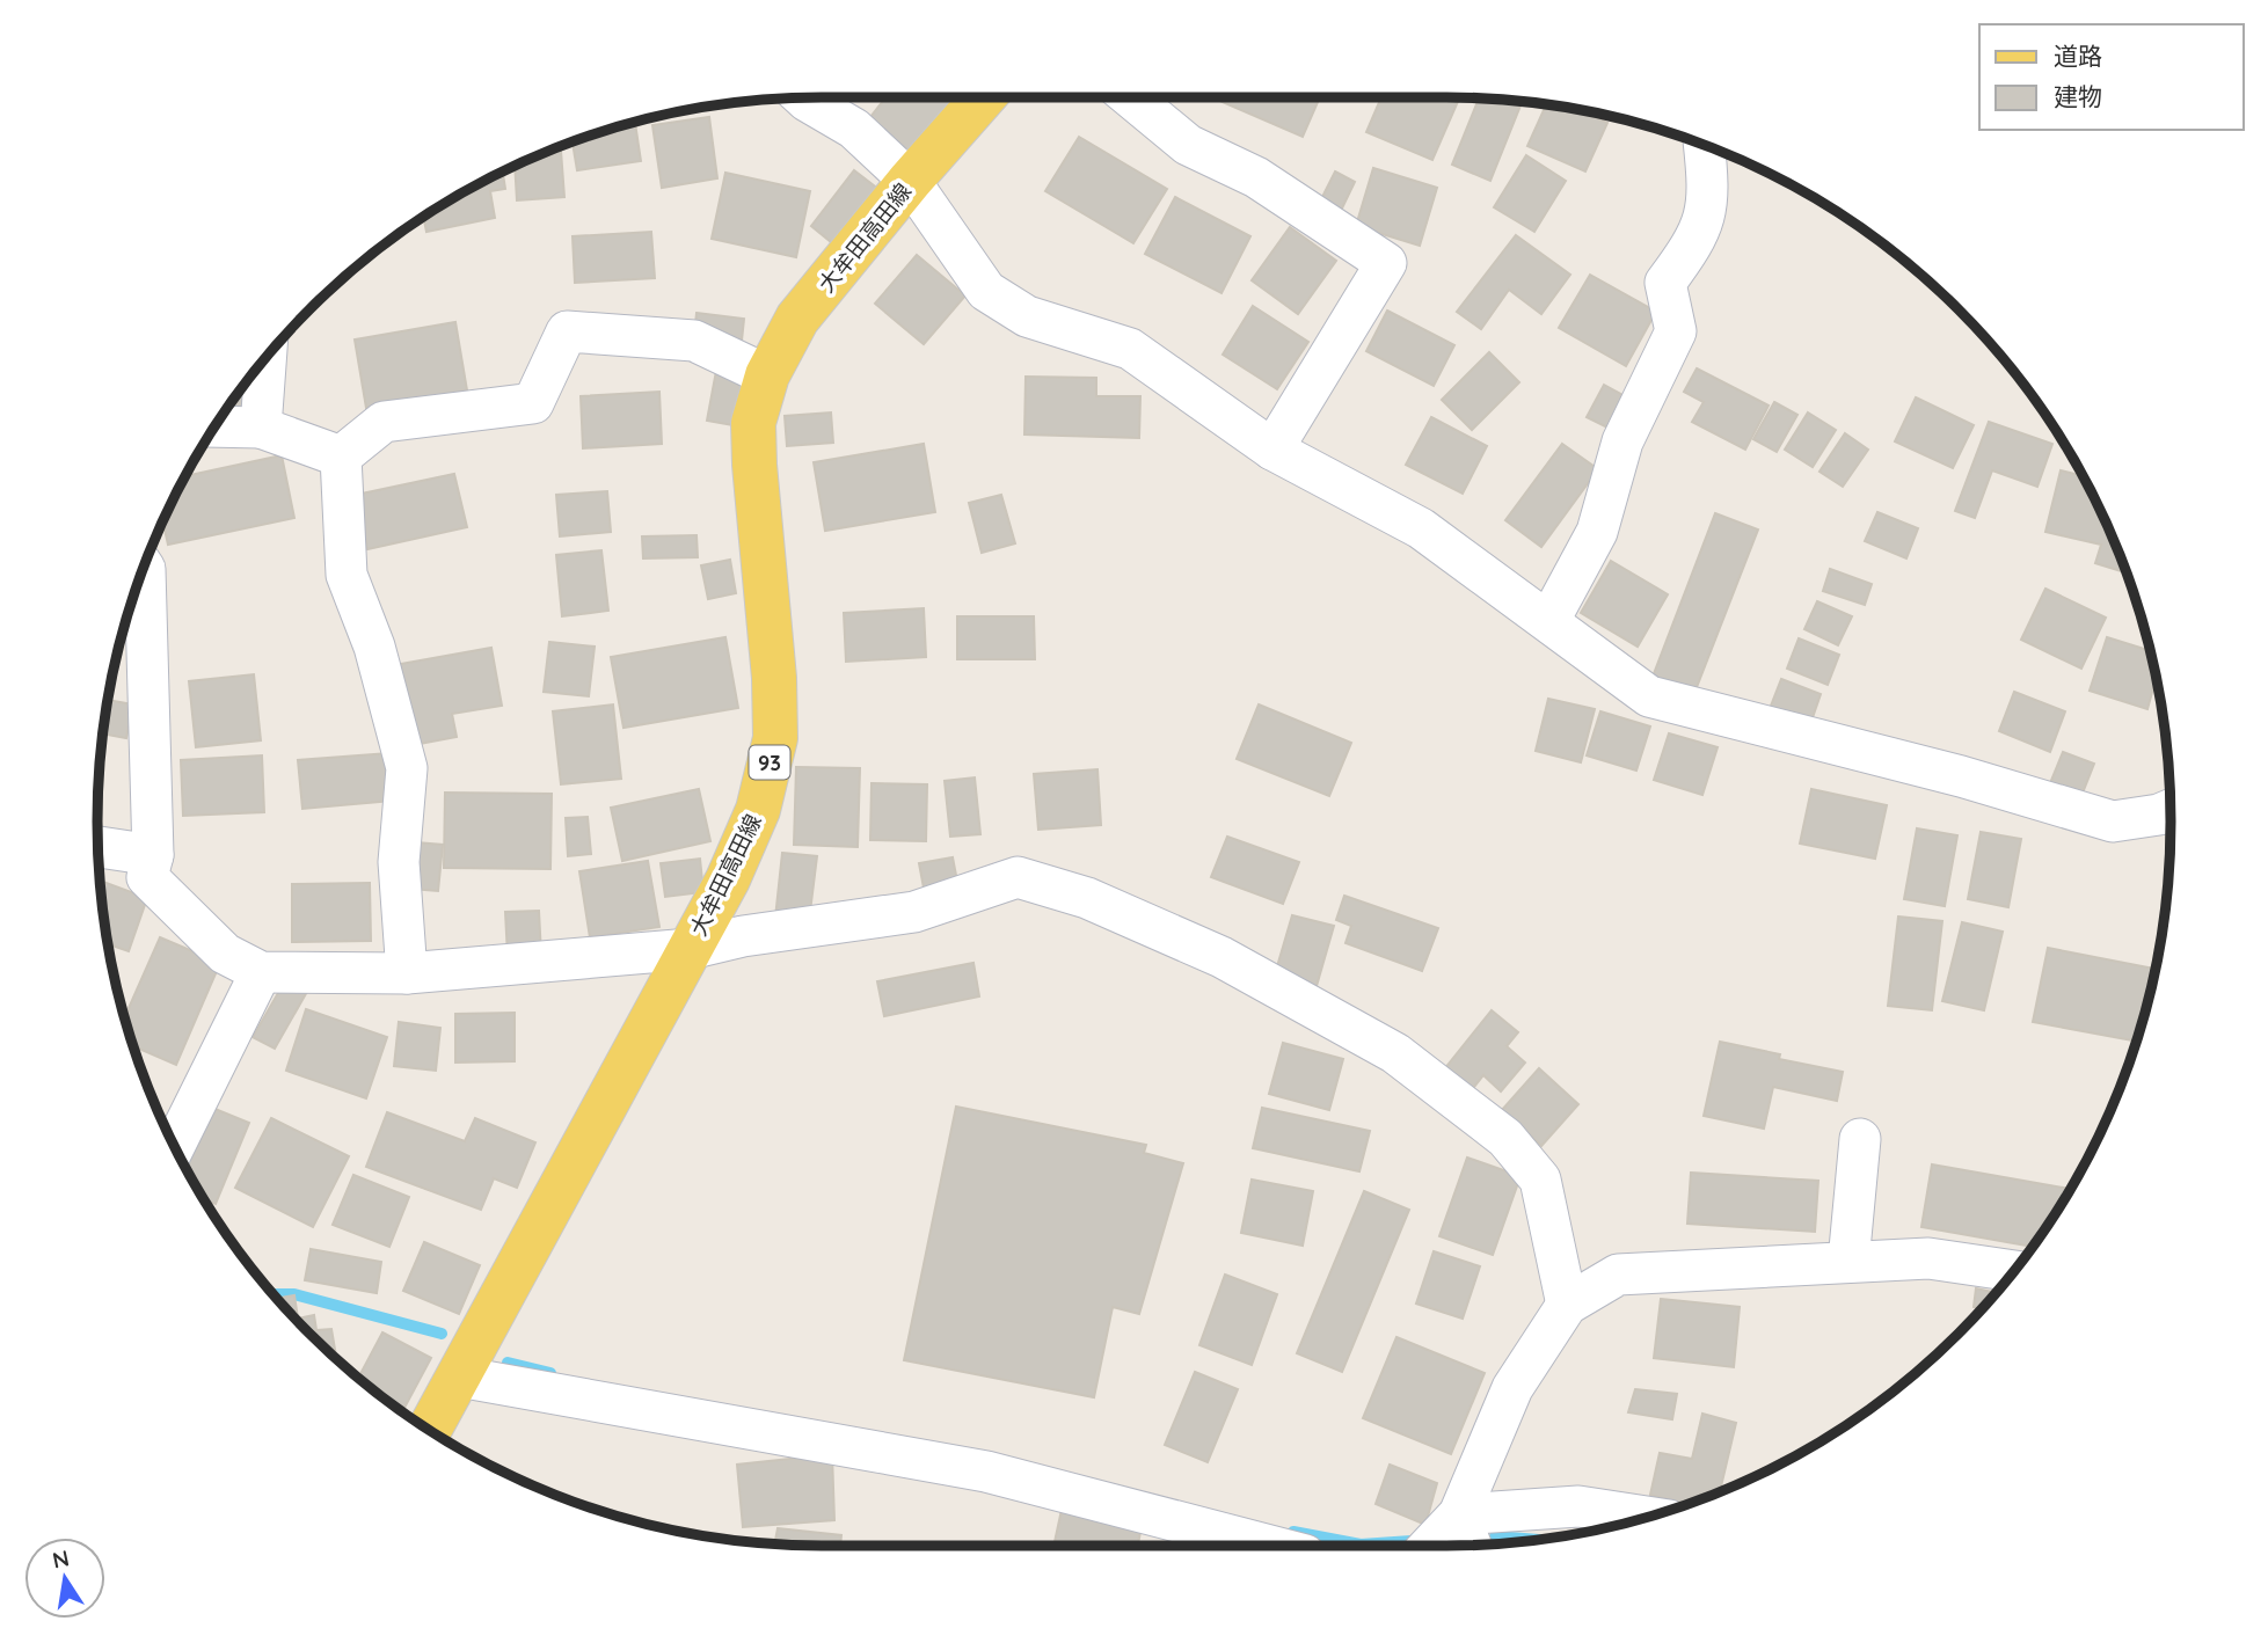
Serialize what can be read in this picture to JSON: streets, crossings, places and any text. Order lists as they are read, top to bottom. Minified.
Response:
{"streets":{"main road":["大牟田高田線","93"]},"legend":["道路","建物"],"north":"top"}
